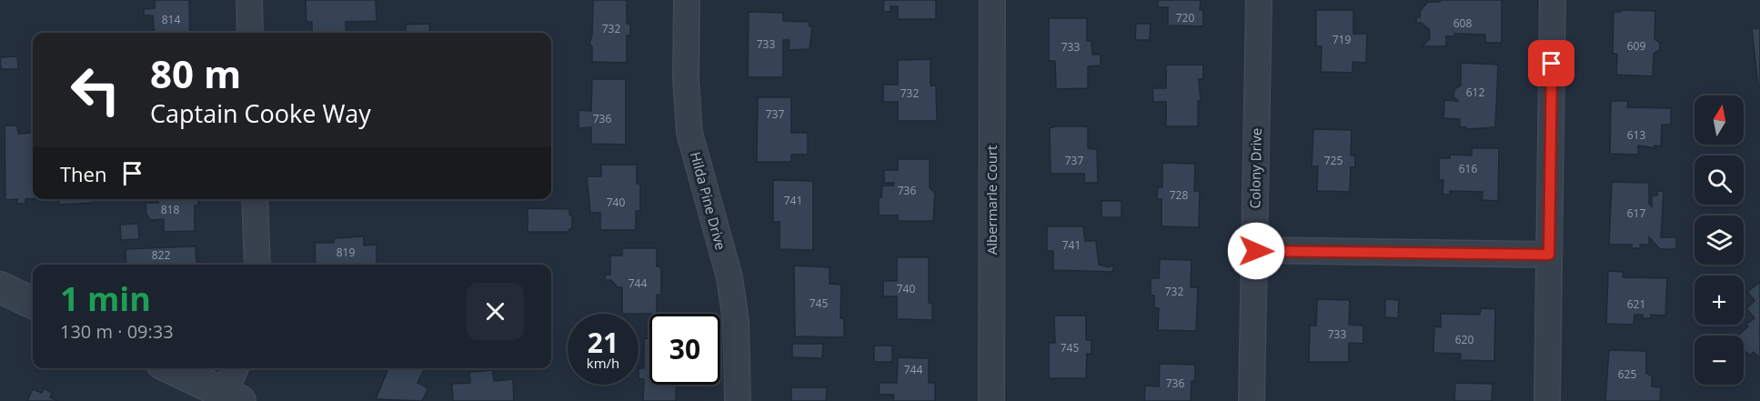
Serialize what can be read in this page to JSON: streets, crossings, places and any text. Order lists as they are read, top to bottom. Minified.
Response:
{"streets":{"street":["Colony Drive","Albermarle Court","Hilda Pine Drive"]},"house_numbers":["720","814","608","732","719","733","609","733","612","732","737","736","613","737","725","616","736","728","741","740","818","617","741","819","822","744","740","732","745","621","733","620","745","744","625","736"],"north":"top","page":{"turn":["80 m","Captain Cooke Way"],"map_buttons":["+","−"],"then":"Then","heading":["1 min","130 m · 09:33"],"speed":"21 km/h","limit":"30"}}
